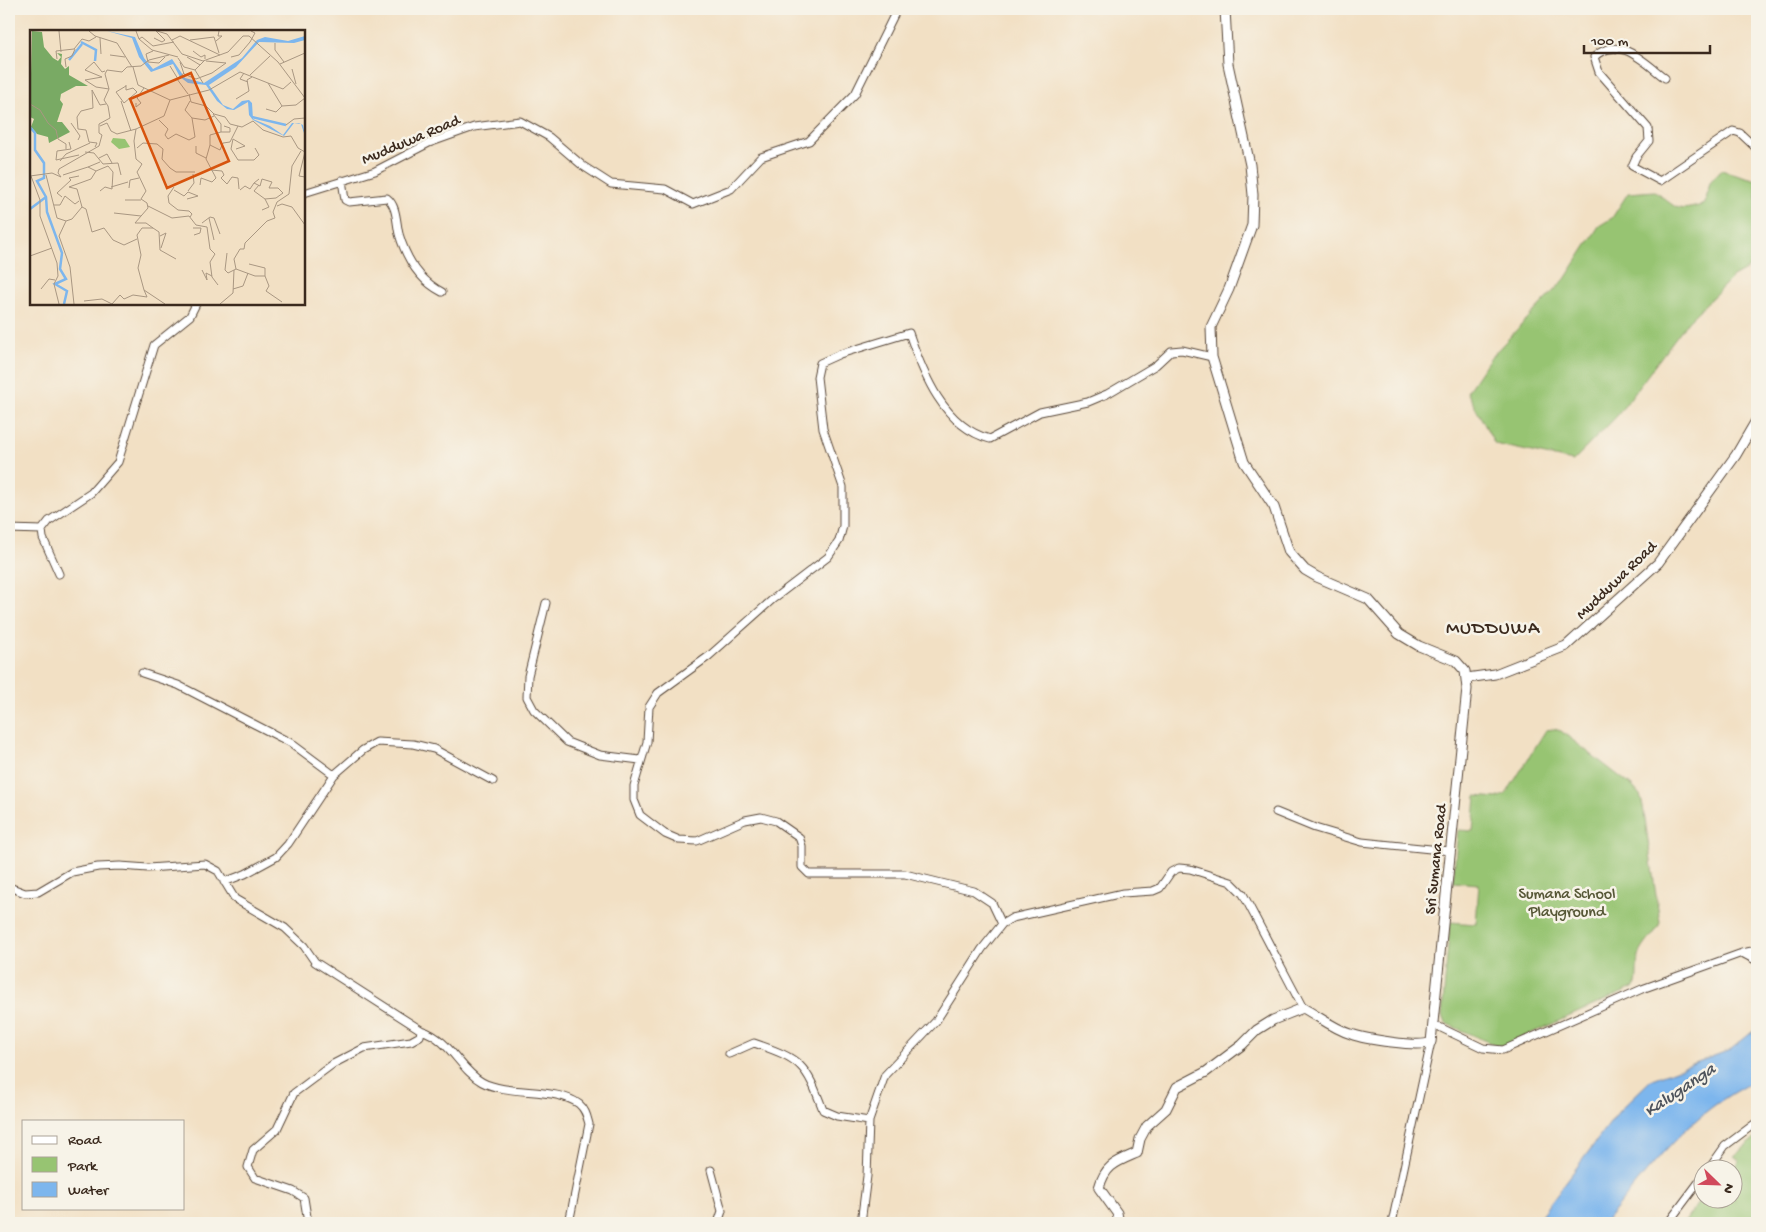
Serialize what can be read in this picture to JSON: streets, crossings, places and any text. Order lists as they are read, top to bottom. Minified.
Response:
{"streets":{"street":["Mudduwa Road","Sri Sumana Road"]},"crossings":[["Mudduwa Road","Sri Sumana Road"]],"districts":["MUDDUWA"],"water":["Kaluganga"],"parks":["Sumana School Playground"],"legend":["Road","Park","Water"],"scale_bar":"100 m","north":"bottom right"}
